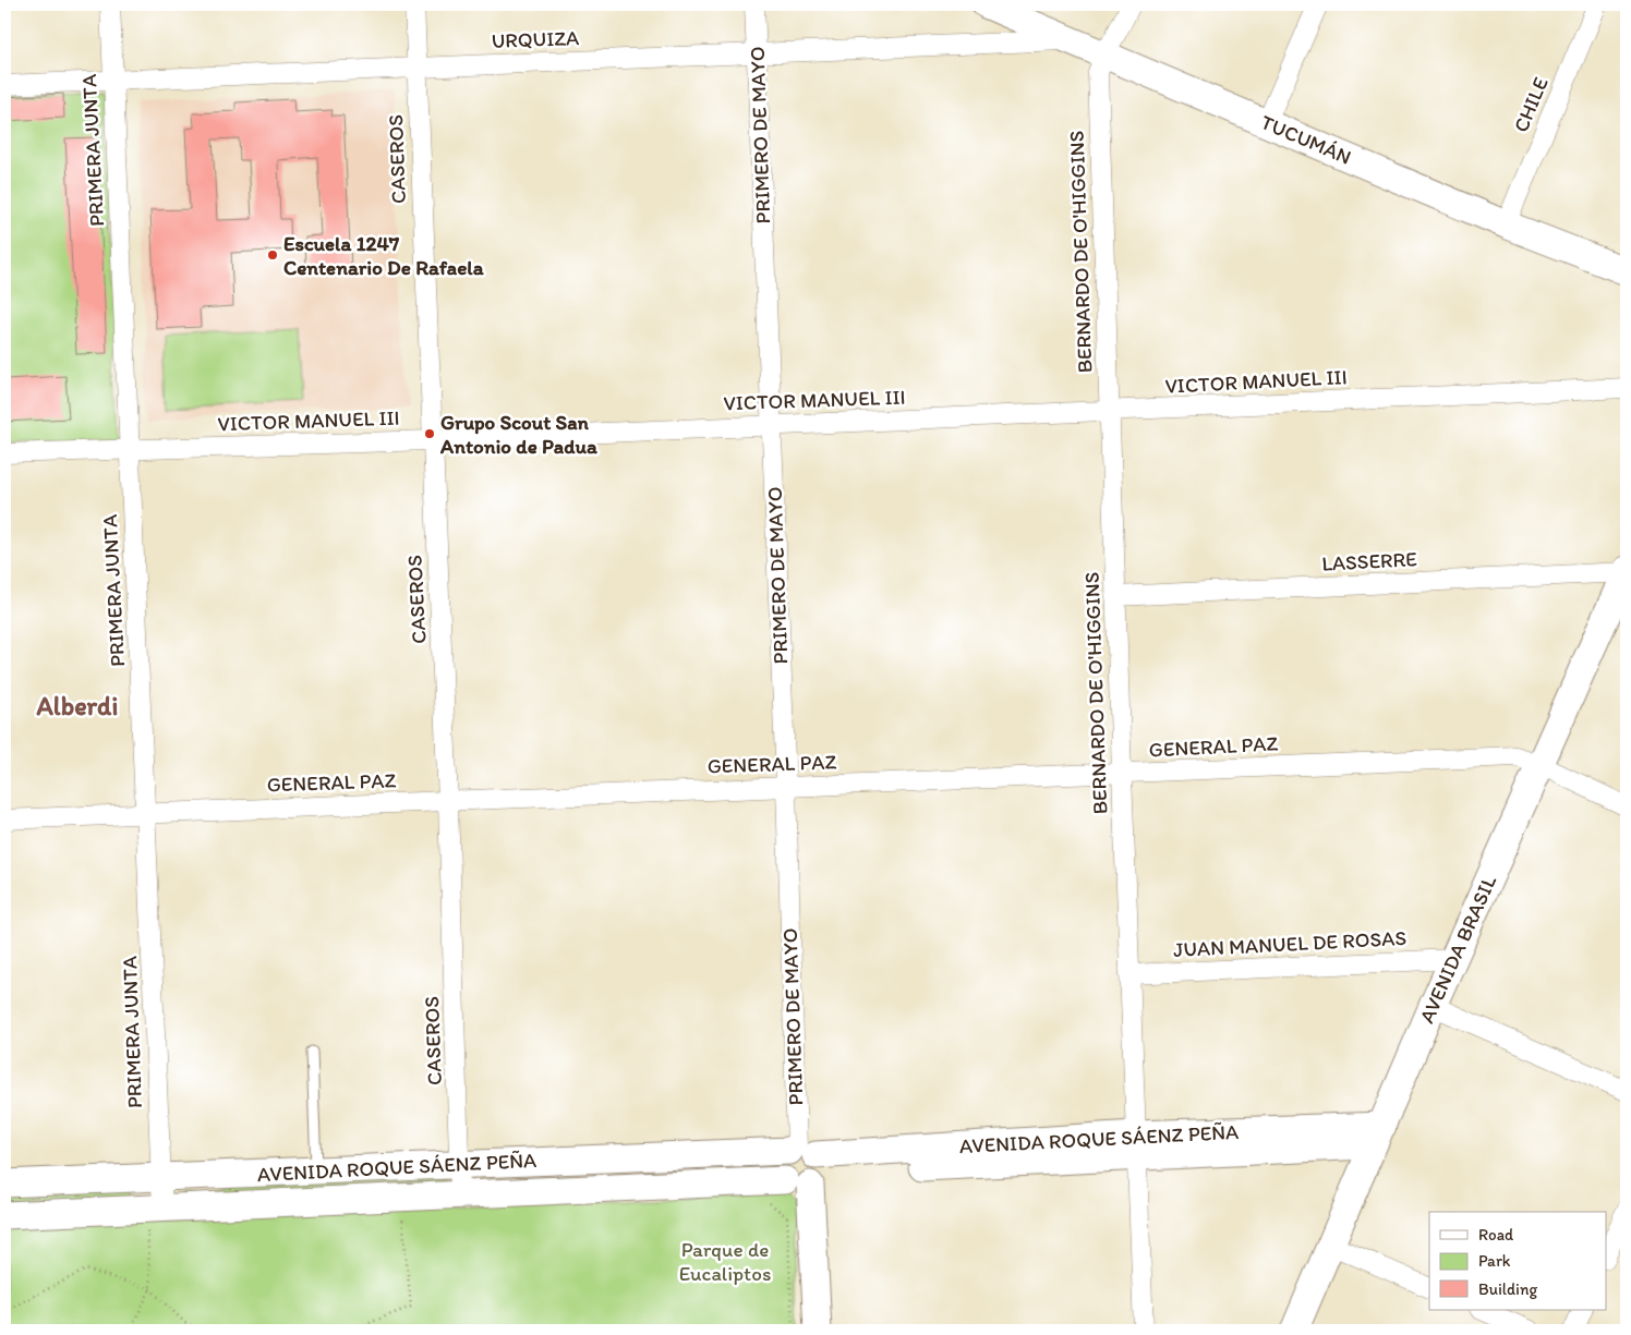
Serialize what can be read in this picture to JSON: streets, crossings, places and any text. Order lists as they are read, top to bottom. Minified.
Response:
{"streets":{"street":["URQUIZA","CHILE","PRIMERO DE MAYO","TUCUMÁN","PRIMERA JUNTA","CASEROS","BERNARDO DE O'HIGGINS","VICTOR MANUEL III","LASSERRE","GENERAL PAZ","JUAN MANUEL DE ROSAS","AVENIDA BRASIL","AVENIDA ROQUE SÁENZ PEÑA"]},"crossings":[["URQUIZA","PRIMERO DE MAYO"],["URQUIZA","TUCUMÁN"],["URQUIZA","PRIMERA JUNTA"],["URQUIZA","CASEROS"],["CHILE","TUCUMÁN"],["PRIMERO DE MAYO","VICTOR MANUEL III"],["PRIMERO DE MAYO","GENERAL PAZ"],["PRIMERO DE MAYO","AVENIDA ROQUE SÁENZ PEÑA"],["TUCUMÁN","BERNARDO DE O'HIGGINS"],["PRIMERA JUNTA","VICTOR MANUEL III"],["PRIMERA JUNTA","GENERAL PAZ"],["PRIMERA JUNTA","AVENIDA ROQUE SÁENZ PEÑA"],["CASEROS","VICTOR MANUEL III"],["CASEROS","GENERAL PAZ"],["CASEROS","AVENIDA ROQUE SÁENZ PEÑA"],["BERNARDO DE O'HIGGINS","VICTOR MANUEL III"],["BERNARDO DE O'HIGGINS","LASSERRE"],["BERNARDO DE O'HIGGINS","GENERAL PAZ"],["BERNARDO DE O'HIGGINS","JUAN MANUEL DE ROSAS"],["BERNARDO DE O'HIGGINS","AVENIDA ROQUE SÁENZ PEÑA"],["LASSERRE","AVENIDA BRASIL"],["GENERAL PAZ","AVENIDA BRASIL"],["JUAN MANUEL DE ROSAS","AVENIDA BRASIL"],["AVENIDA BRASIL","AVENIDA ROQUE SÁENZ PEÑA"]],"districts":["Alberdi"],"parks":["Parque de Eucaliptos"],"places":["Escuela 1247 Centenario De Rafaela","Grupo Scout San Antonio de Padua"],"legend":["Road","Park","Building"]}
